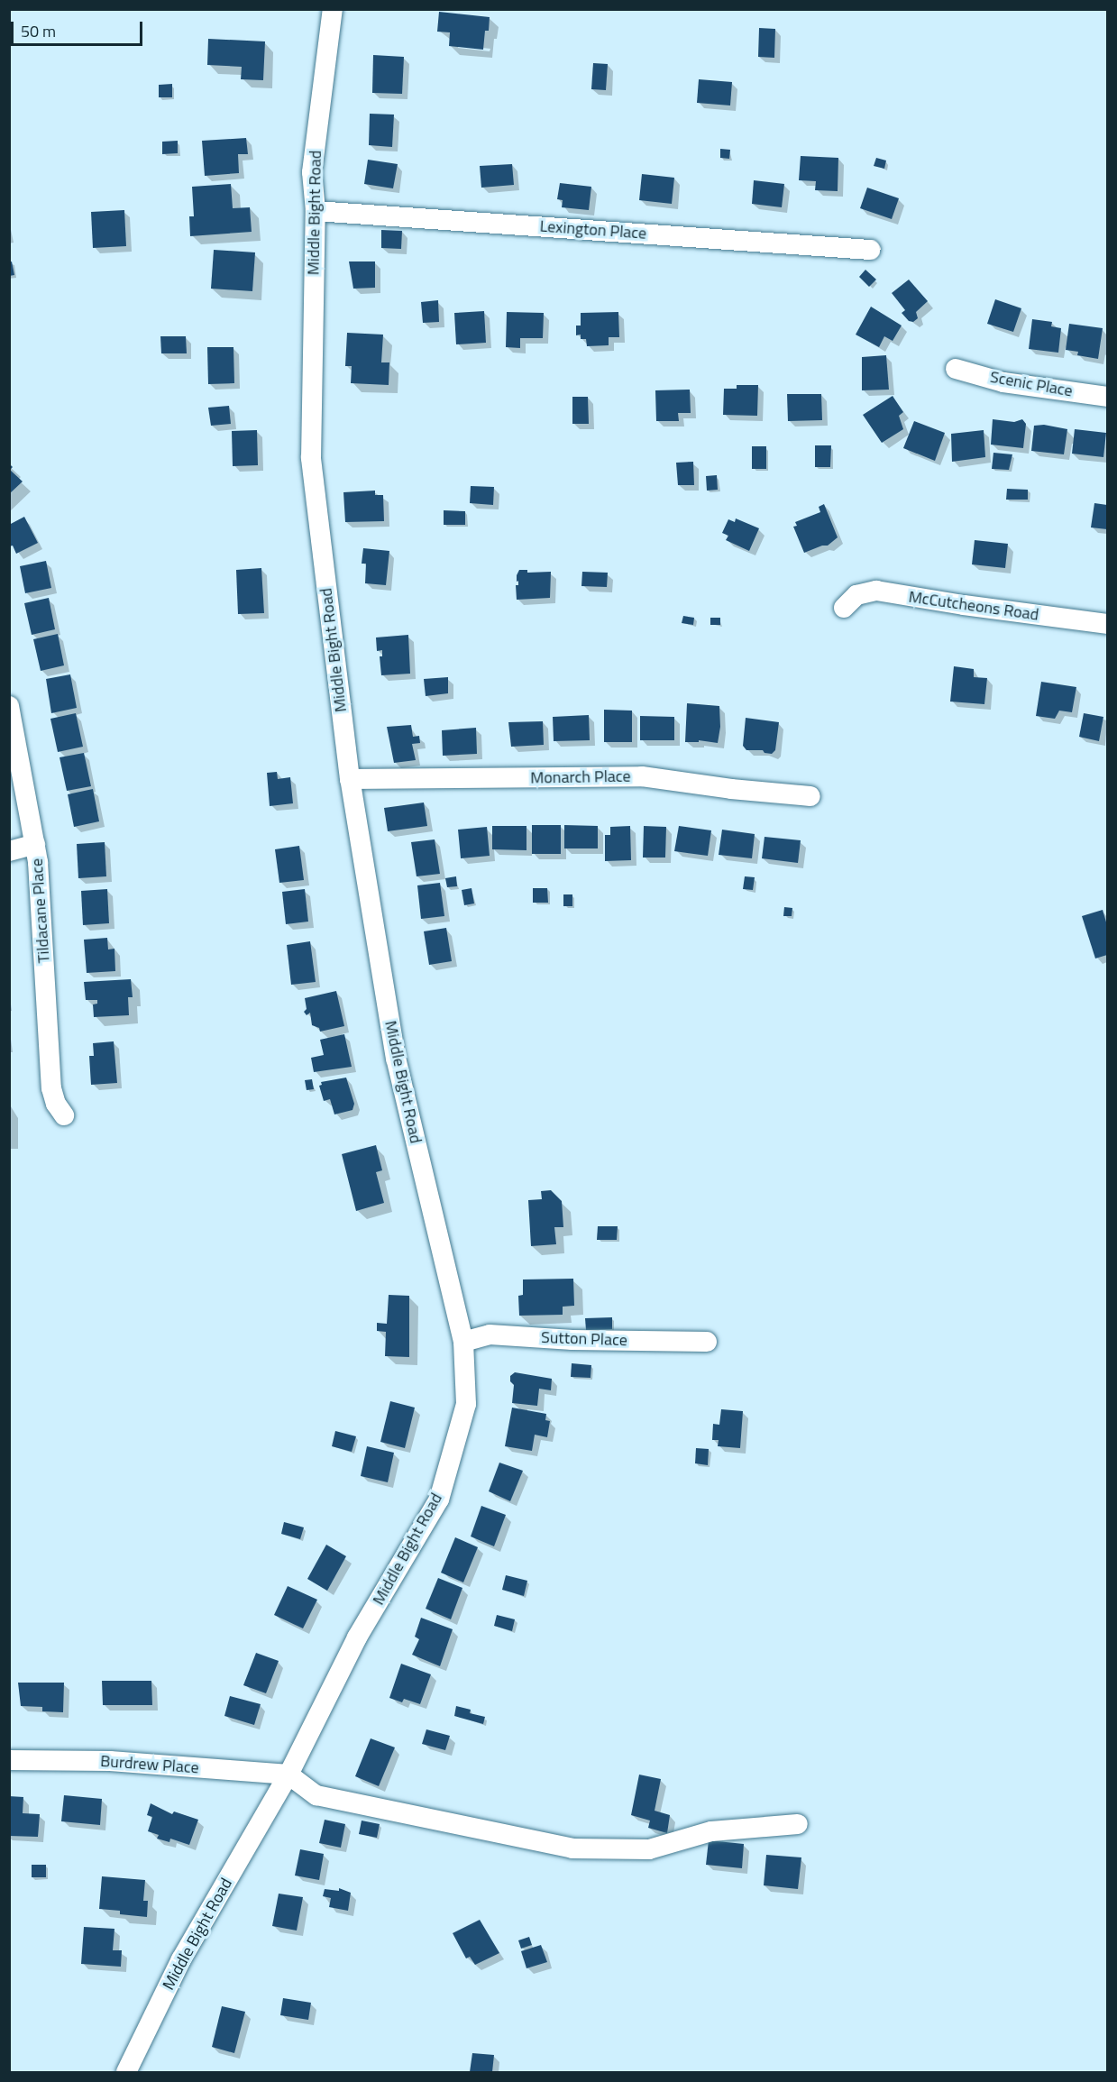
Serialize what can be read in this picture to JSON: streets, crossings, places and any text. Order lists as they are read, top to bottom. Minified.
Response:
{"streets":{"street":["Middle Bight Road","Lexington Place","Scenic Place","McCutcheons Road","Monarch Place","Tildacane Place","Sutton Place","Burdrew Place"]},"crossings":[["Middle Bight Road","Lexington Place"],["Middle Bight Road","Monarch Place"],["Middle Bight Road","Sutton Place"],["Middle Bight Road","Burdrew Place"]],"scale_bar":"50 m"}
